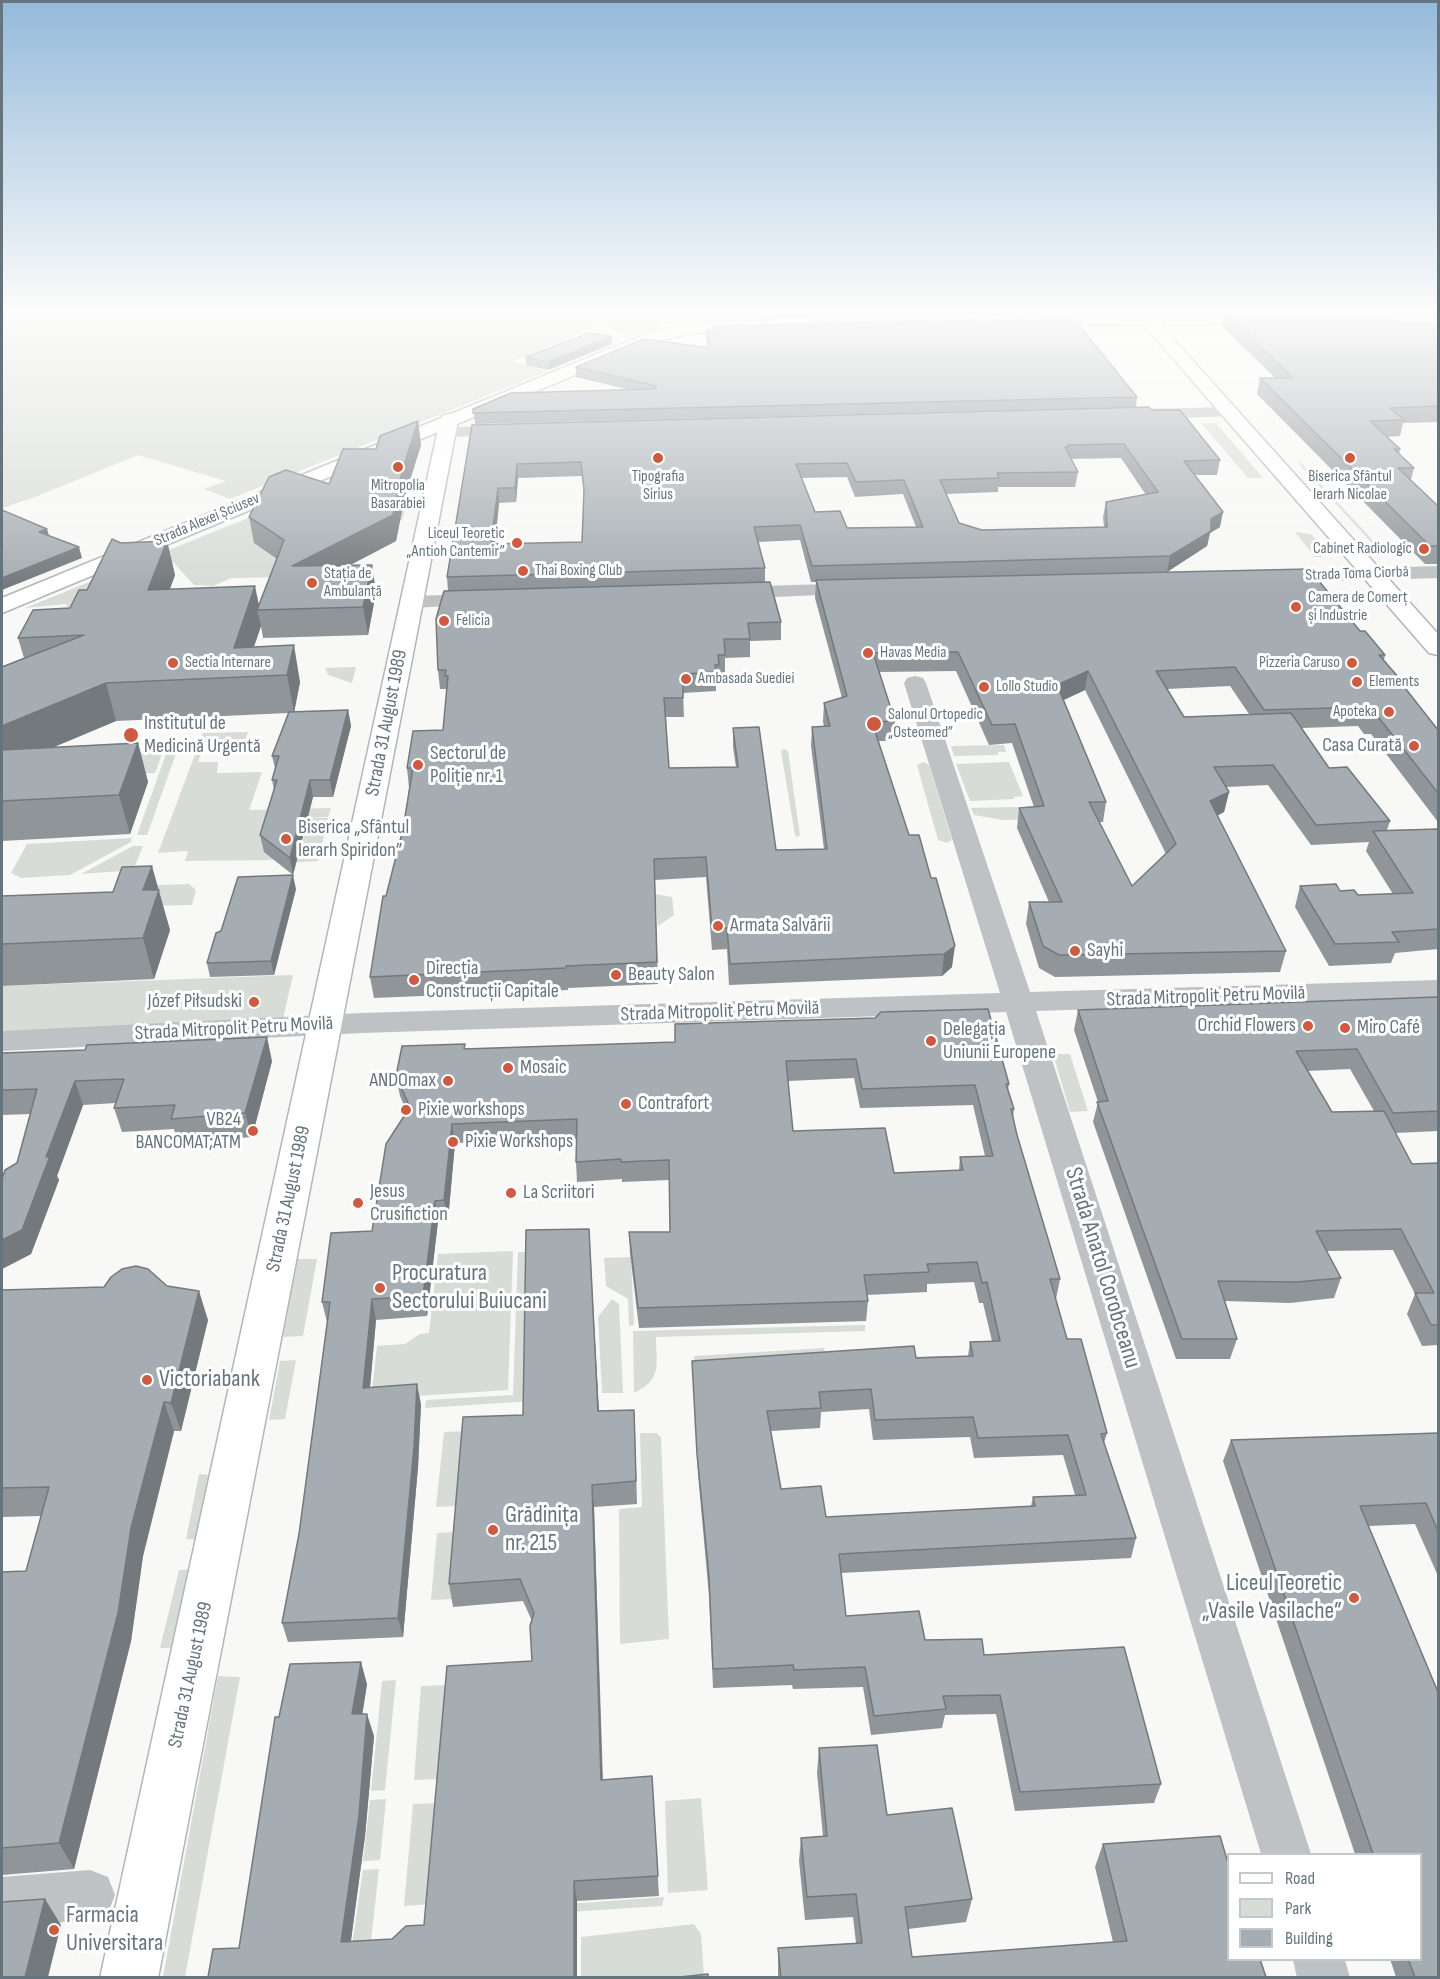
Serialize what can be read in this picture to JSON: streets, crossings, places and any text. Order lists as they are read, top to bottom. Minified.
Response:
{"streets":{"main road":["Strada Alexei Șciusev","Strada 31 August 1989"],"street":["Strada Toma Ciorbă","Strada Mitropolit Petru Movilă","Strada Anatol Corobceanu"]},"crossings":[["Strada Alexei Șciusev","Strada 31 August 1989"],["Strada 31 August 1989","Strada Mitropolit Petru Movilă"],["Strada Mitropolit Petru Movilă","Strada Anatol Corobceanu"]],"places":["Tipografia Sirius","Biserica Sfântul Ierarh Nicolae","Mitropolia Basarabiei","Liceul Teoretic „Antioh Cantemir”","Cabinet Radiologic","Thai Boxing Club","Stația de Ambulanță","Camera de Comerț și Industrie","Felicia","Havas Media","Sectia Internare","Pizzeria Caruso","Ambasada Suediei","Elements","Lollo Studio","Apoteka","Salonul Ortopedic „Osteomed”","Institutul de Medicină Urgentă","Casa Curată","Sectorul de Poliție nr. 1","Biserica „Sfântul Ierarh Spiridon”","Armata Salvării","Sayhi","Beauty Salon","Direcția Construcții Capitale","Józef Piłsudski","Orchid Flowers","Miro Café","Delegația Uniunii Europene","Mosaic","ANDOmax","Contrafort","Pixie workshops","VB24 BANCOMAT;ATM","Pixie Workshops","La Scriitori","Jesus Crusifiction","Procuratura Sectorului Buiucani","Victoriabank","Grădinița nr. 215","Liceul Teoretic „Vasile Vasilache”","Farmacia Universitara"],"legend":["Road","Park","Building"]}
